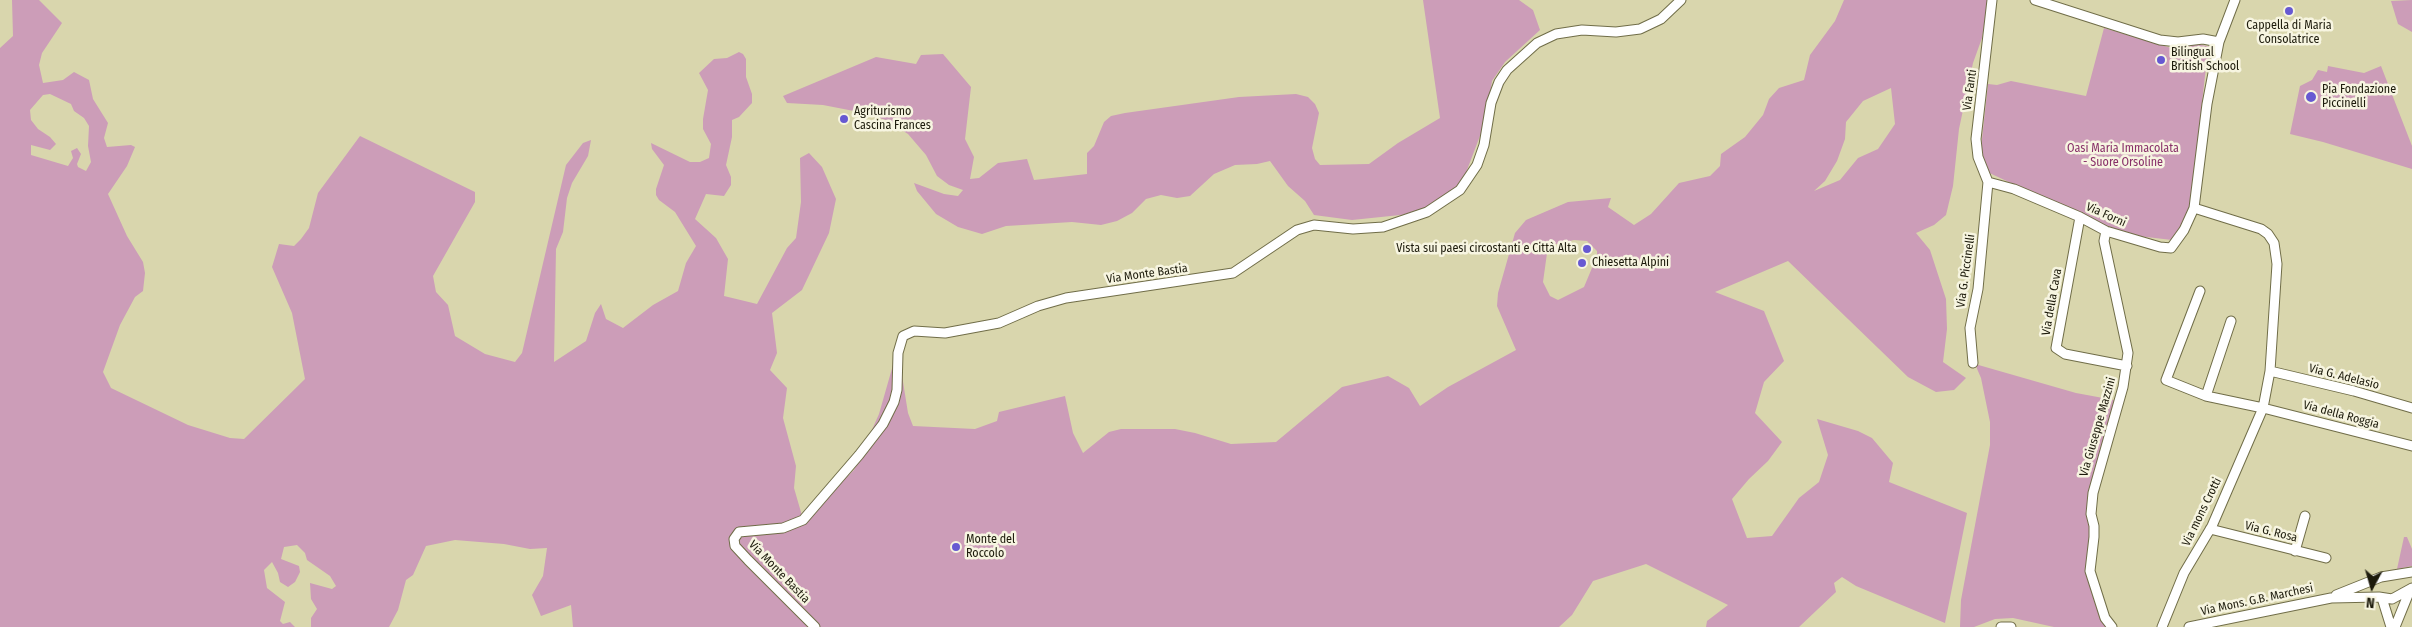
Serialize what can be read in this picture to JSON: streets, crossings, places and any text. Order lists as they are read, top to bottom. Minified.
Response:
{"streets":{"street":["Via Fanti","Via Forni","Via G. Piccinelli","Via Monte Bastia","Via della Cava","Via G. Adelasio","Via della Roggia","Via Giuseppe Mazzini","Via mons Crotti","Via G. Rosa","Via Mons. G.B. Marchesi"]},"crossings":[["Via Fanti","Via Forni"],["Via Fanti","Via G. Piccinelli"],["Via Forni","Via G. Piccinelli"],["Via Forni","Via della Cava"],["Via Forni","Via Giuseppe Mazzini"],["Via Forni","Via mons Crotti"],["Via della Cava","Via Giuseppe Mazzini"],["Via G. Adelasio","Via mons Crotti"],["Via della Roggia","Via mons Crotti"],["Via mons Crotti","Via G. Rosa"]],"parks":["Oasi Maria Immacolata - Suore Orsoline"],"places":["Cappella di Maria Consolatrice","Bilingual British School","Pia Fondazione Piccinelli","Agriturismo Cascina Frances","Vista sui paesi circostanti e Città Alta","Chiesetta Alpini","Monte del Roccolo"],"north":"bottom"}
